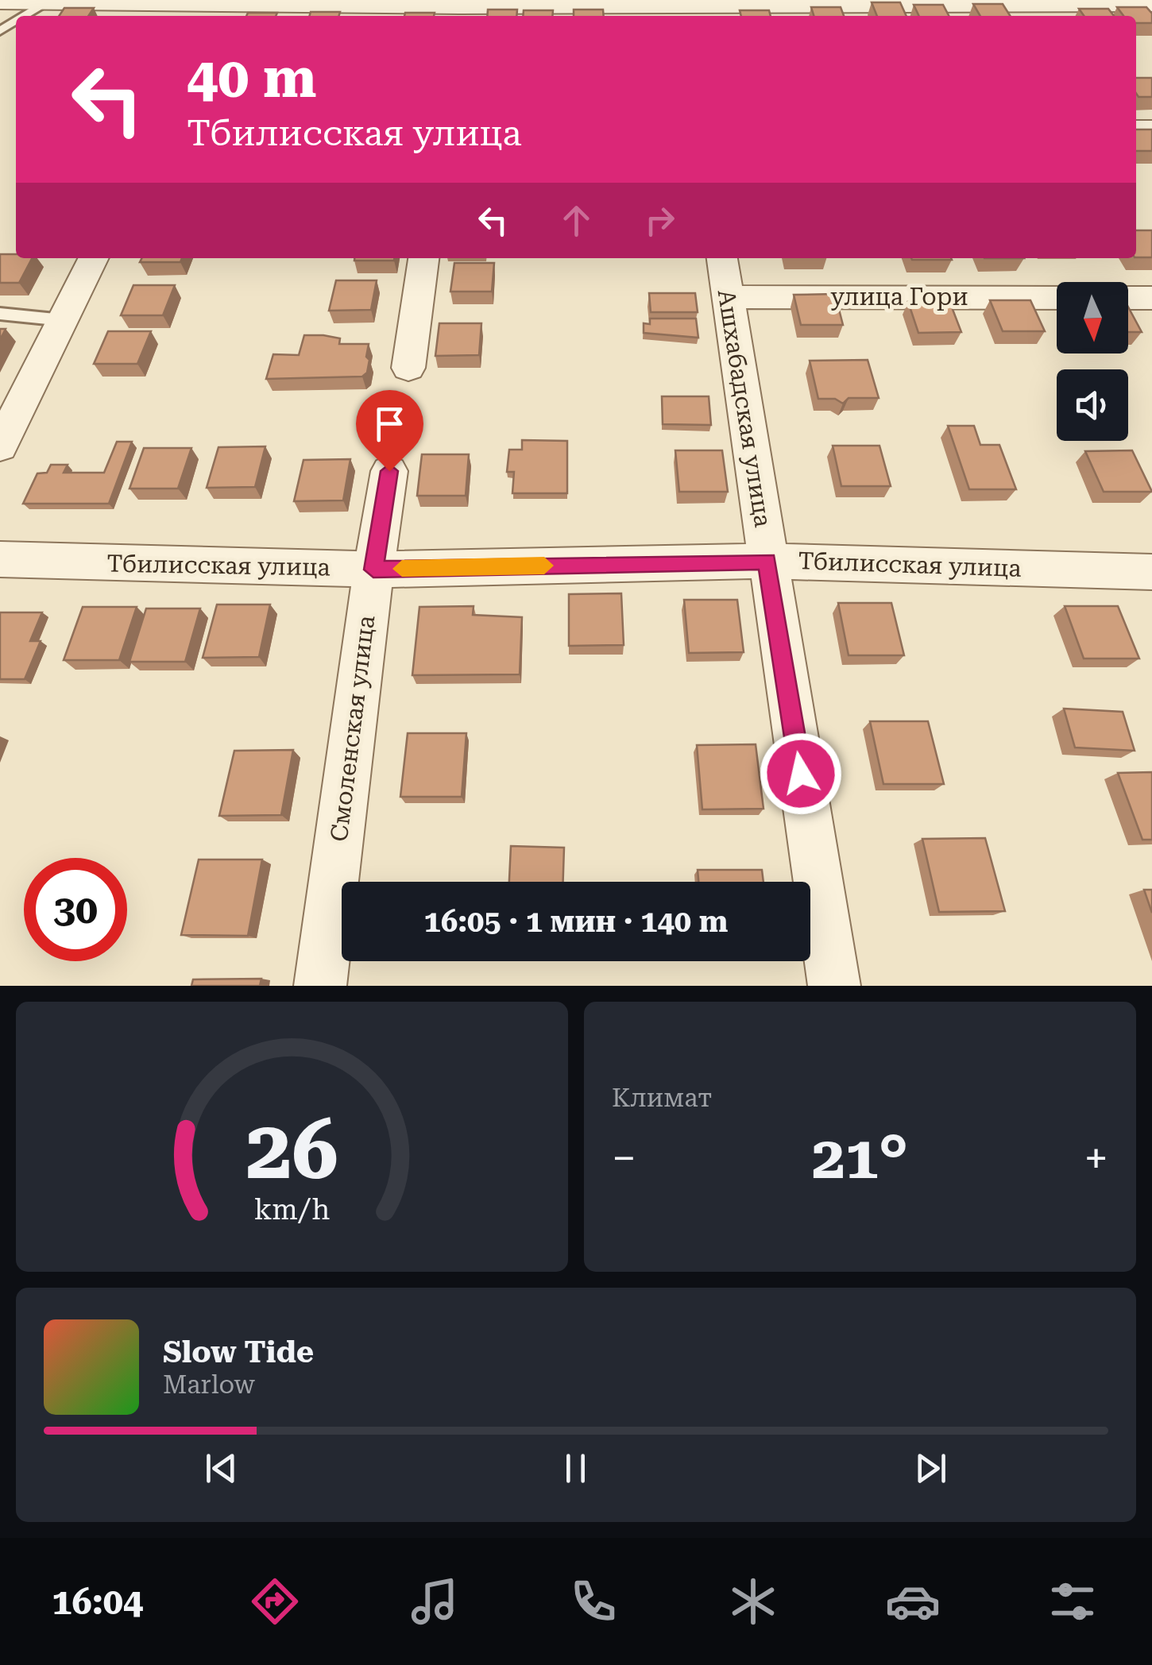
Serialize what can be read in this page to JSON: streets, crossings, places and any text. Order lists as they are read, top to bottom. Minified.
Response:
{"streets":{"street":["улица Гори","Ашхабадская улица","Тбилисская улица","Смоленская улица"]},"crossings":[["улица Гори","Ашхабадская улица"],["Ашхабадская улица","Тбилисская улица"],["Тбилисская улица","Смоленская улица"]],"north":"bottom","page":{"turn":["40 m","Тбилисская улица"],"limit":"30","trip":"16:05 · 1 мин · 140 m","tile":"Климат","heat":["−","21°","+"],"song":["Slow Tide","Marlow"],"tabs":"16:04","gauge":["26","km/h"]}}
